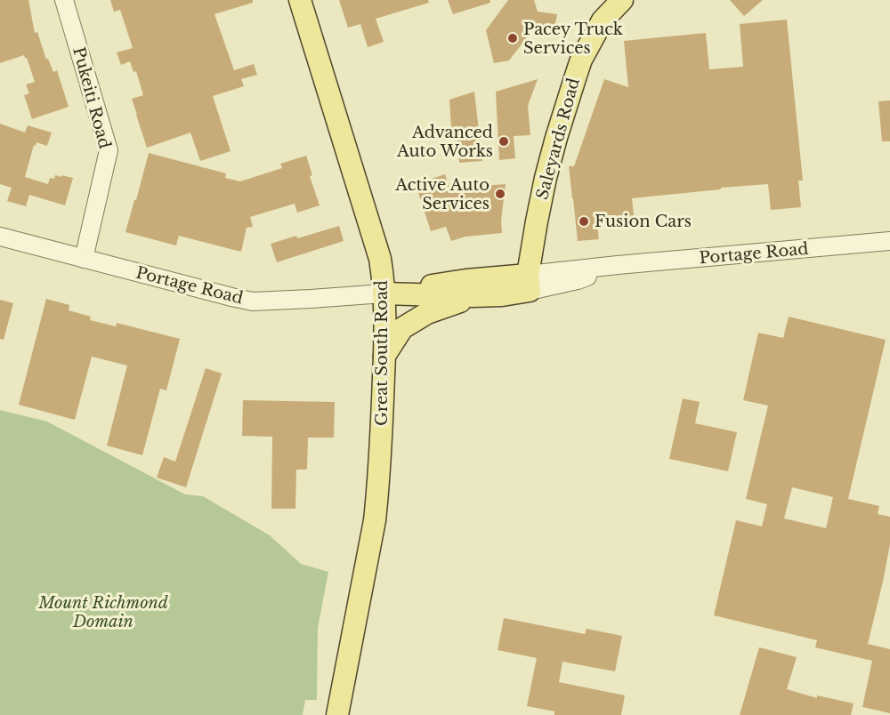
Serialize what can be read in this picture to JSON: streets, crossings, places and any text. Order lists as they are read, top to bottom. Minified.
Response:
{"streets":{"main road":["Saleyards Road","Portage Road","Great South Road"],"street":["Pukeiti Road"]},"crossings":[["Pukeiti Road","Portage Road"],["Saleyards Road","Portage Road"],["Portage Road","Great South Road"]],"parks":["Mount Richmond Domain"],"places":["Pacey Truck Services","Advanced Auto Works","Active Auto Services","Fusion Cars"]}
